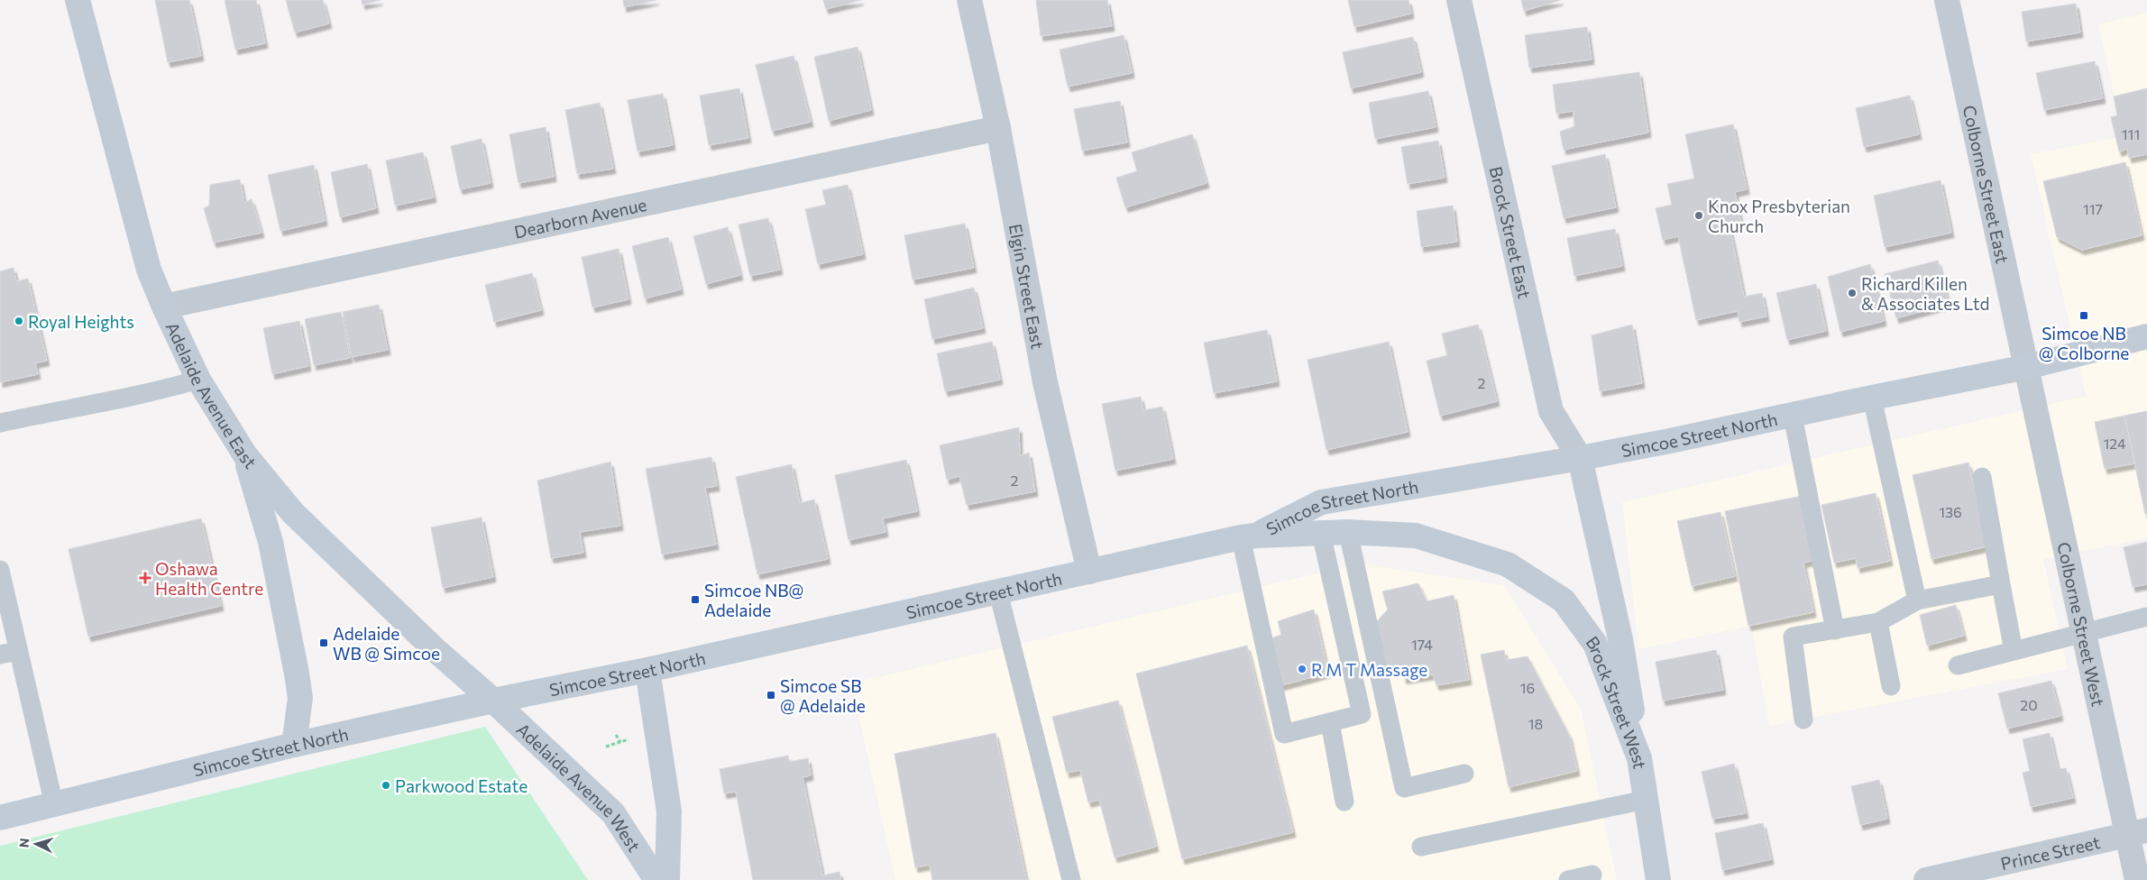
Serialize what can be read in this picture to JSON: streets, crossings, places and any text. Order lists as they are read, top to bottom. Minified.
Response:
{"streets":{"main road":["Adelaide Avenue East","Simcoe Street North","Brock Street West","Adelaide Avenue West"],"street":["Colborne Street East","Dearborn Avenue","Brock Street East","Elgin Street East","Colborne Street West","Prince Street"]},"crossings":[["Colborne Street East","Simcoe Street North"],["Colborne Street East","Colborne Street West"],["Dearborn Avenue","Elgin Street East"],["Dearborn Avenue","Adelaide Avenue East"],["Brock Street East","Simcoe Street North"],["Elgin Street East","Simcoe Street North"],["Adelaide Avenue East","Simcoe Street North"],["Adelaide Avenue East","Adelaide Avenue West"],["Simcoe Street North","Colborne Street West"],["Simcoe Street North","Brock Street West"],["Simcoe Street North","Adelaide Avenue West"],["Colborne Street West","Prince Street"]],"places":{"other":["Knox Presbyterian Church","Richard Killen & Associates Ltd","Royal Heights","R M T Massage","Parkwood Estate"],"transit":["Simcoe NB @ Colborne","Simcoe NB@ Adelaide","Adelaide WB @ Simcoe","Simcoe SB @ Adelaide"],"health":["Oshawa Health Centre"]},"house_numbers":["111","117","2","124","2","136","174","16","20","18"],"north":"left"}
